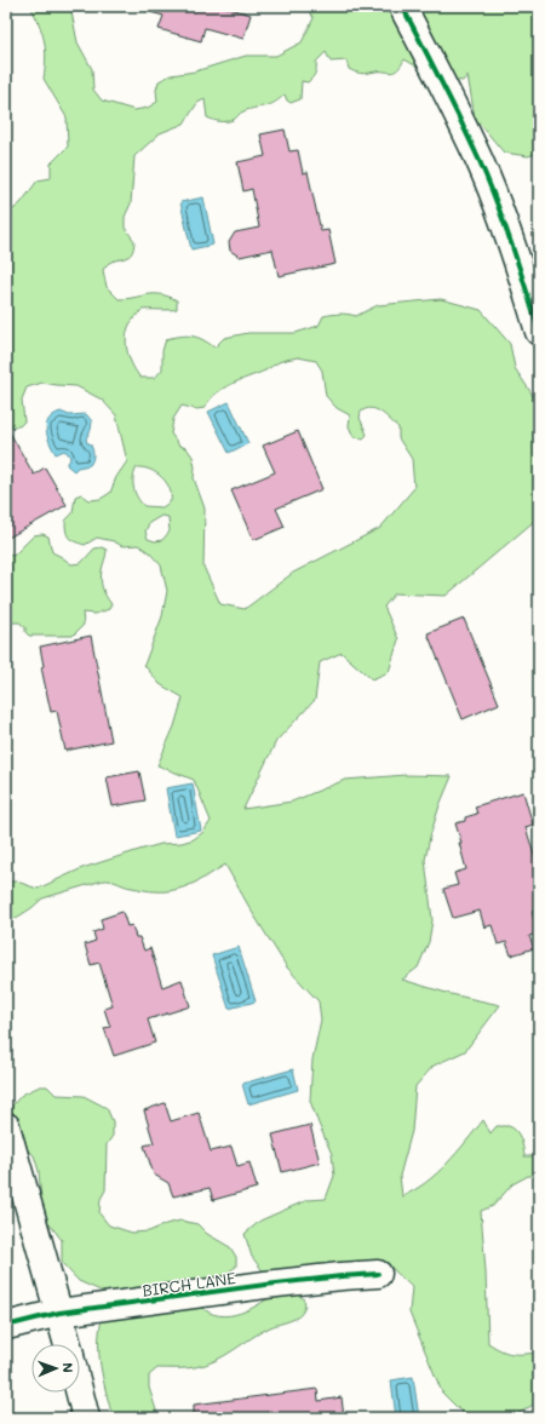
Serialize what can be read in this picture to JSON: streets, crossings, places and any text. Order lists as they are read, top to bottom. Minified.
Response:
{"streets":{"street":["BIRCH LANE"]},"north":"right"}
